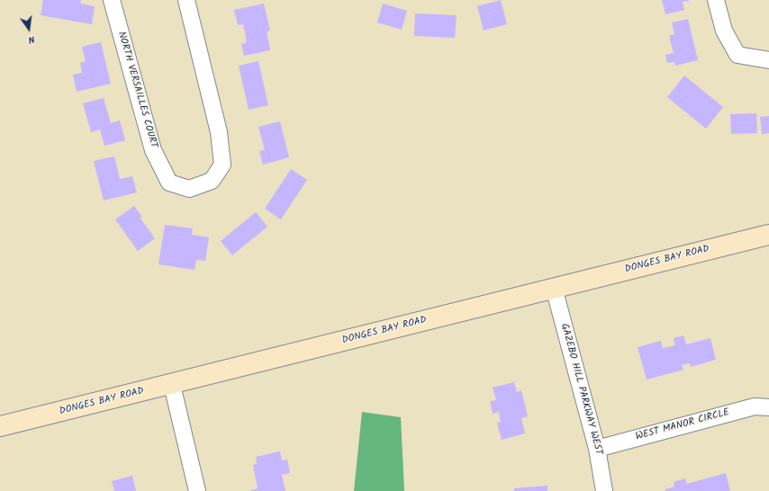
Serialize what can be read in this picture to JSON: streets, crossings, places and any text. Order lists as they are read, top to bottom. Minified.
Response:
{"streets":{"street":["NORTH VERSAILLES COURT","DONGES BAY ROAD","GAZEBO HILL PARKWAY WEST","WEST MANOR CIRCLE"]},"crossings":[["DONGES BAY ROAD","GAZEBO HILL PARKWAY WEST"],["GAZEBO HILL PARKWAY WEST","WEST MANOR CIRCLE"]],"north":"bottom"}
